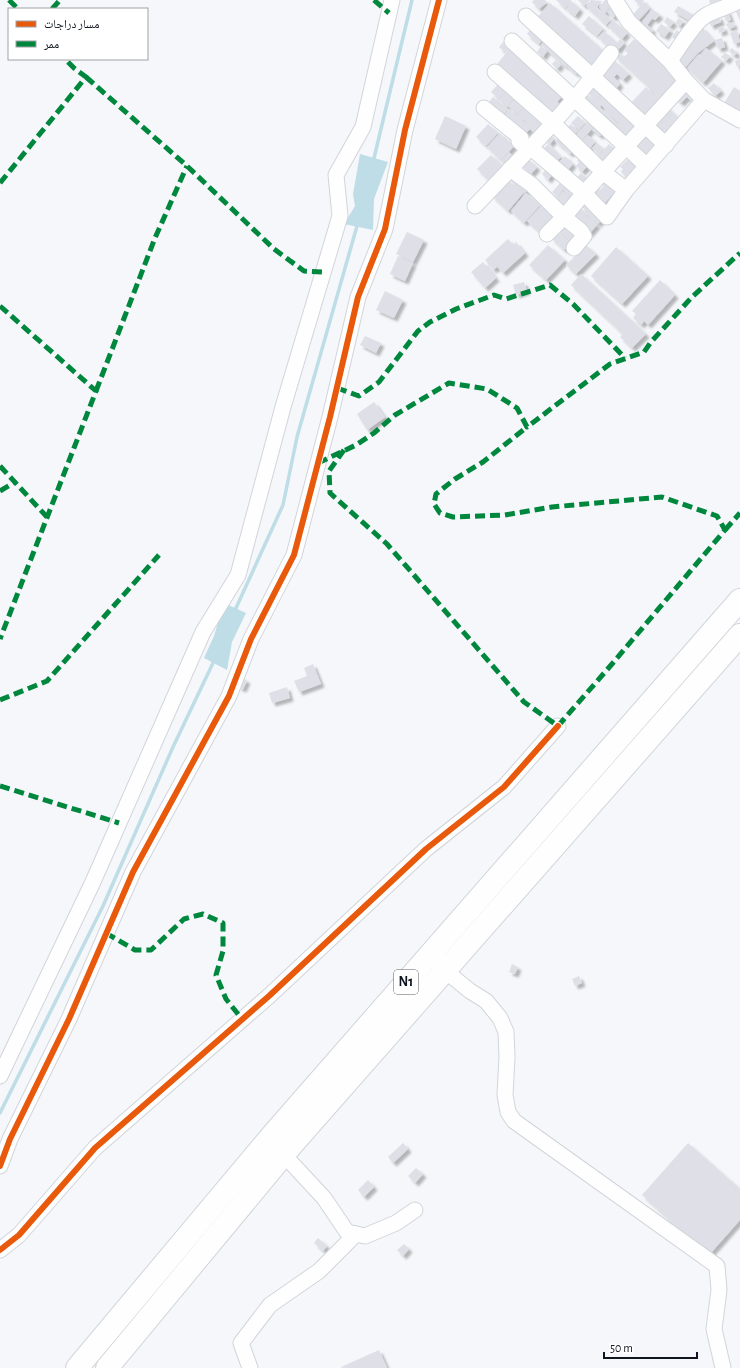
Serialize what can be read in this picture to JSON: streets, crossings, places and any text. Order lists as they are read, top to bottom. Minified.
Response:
{"streets":{"highway":["N1"]},"legend":["مسار دراجات","ممر"],"scale_bar":"50 m"}
